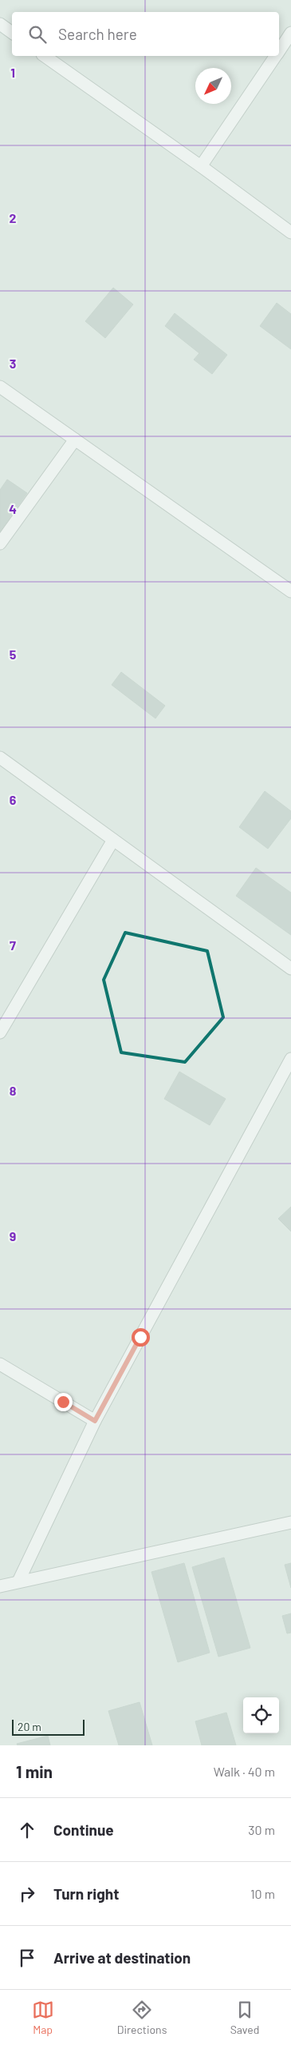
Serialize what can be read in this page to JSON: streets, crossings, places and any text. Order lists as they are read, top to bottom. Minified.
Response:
{"scale_bar":"20 m","north":"bottom left","page":{"search":"Search here","scale":"20 m","heading":["1 min","Walk · 40 m"],"list":[["Continue","30 m"],["Turn right","10 m"],"Arrive at destination"],"nav":["Map","Directions","Saved"]},"grid":{"rows":["1","2","3","4","5","6","7","8","9"]}}
